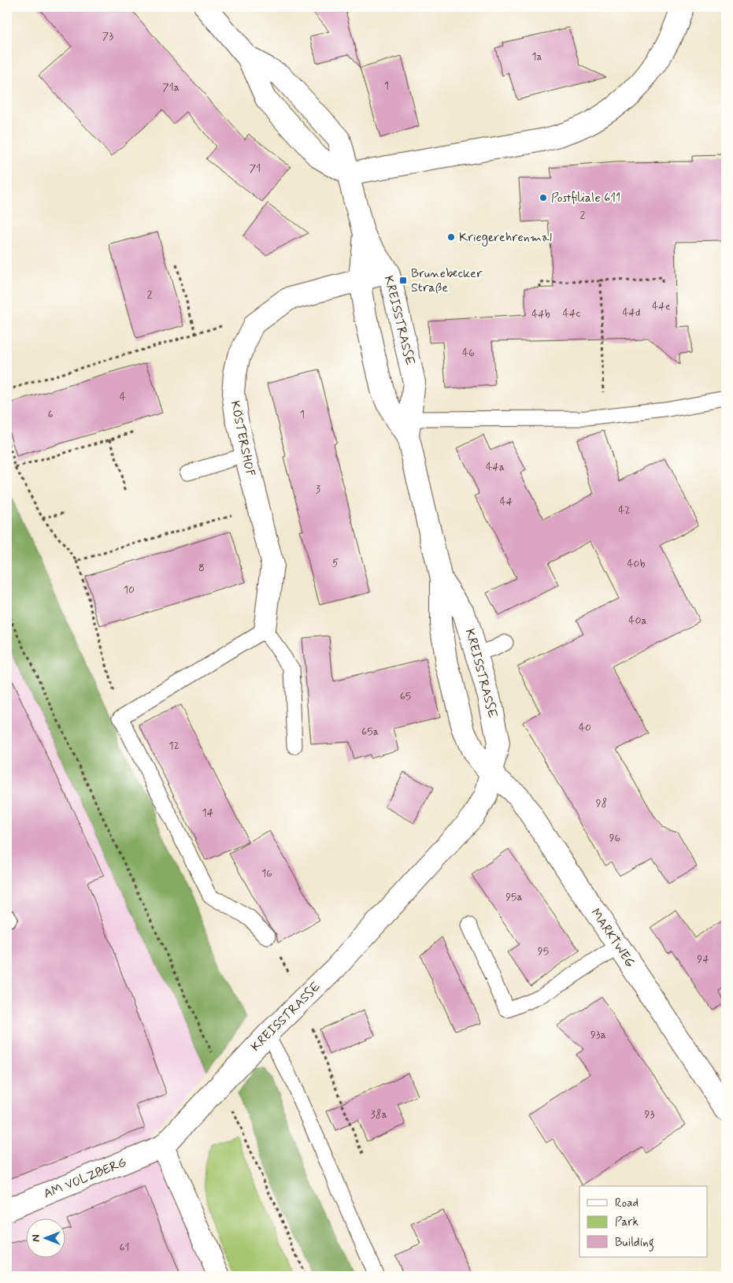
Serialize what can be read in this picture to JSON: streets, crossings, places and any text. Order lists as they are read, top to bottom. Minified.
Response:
{"streets":{"street":["KREISSTRASSE","KÖSTERSHOF","MARKTWEG","AM VOLZBERG"]},"crossings":[["KREISSTRASSE","KÖSTERSHOF"],["KREISSTRASSE","MARKTWEG"],["KREISSTRASSE","AM VOLZBERG"]],"places":{"other":["Postfiliale 611","Kriegerehrenmal"],"transit":["Brunebecker Straße"]},"house_numbers":["73","1a","1","71a","71","2","2","44e","44d","44c","44b","46","4","6","1","44a","3","44","42","5","40b","8","10","40a","65","40","65a","12","98","14","96","16","95a","95","94","93a","38a","93","61"],"legend":["Road","Park","Building"],"north":"left"}
